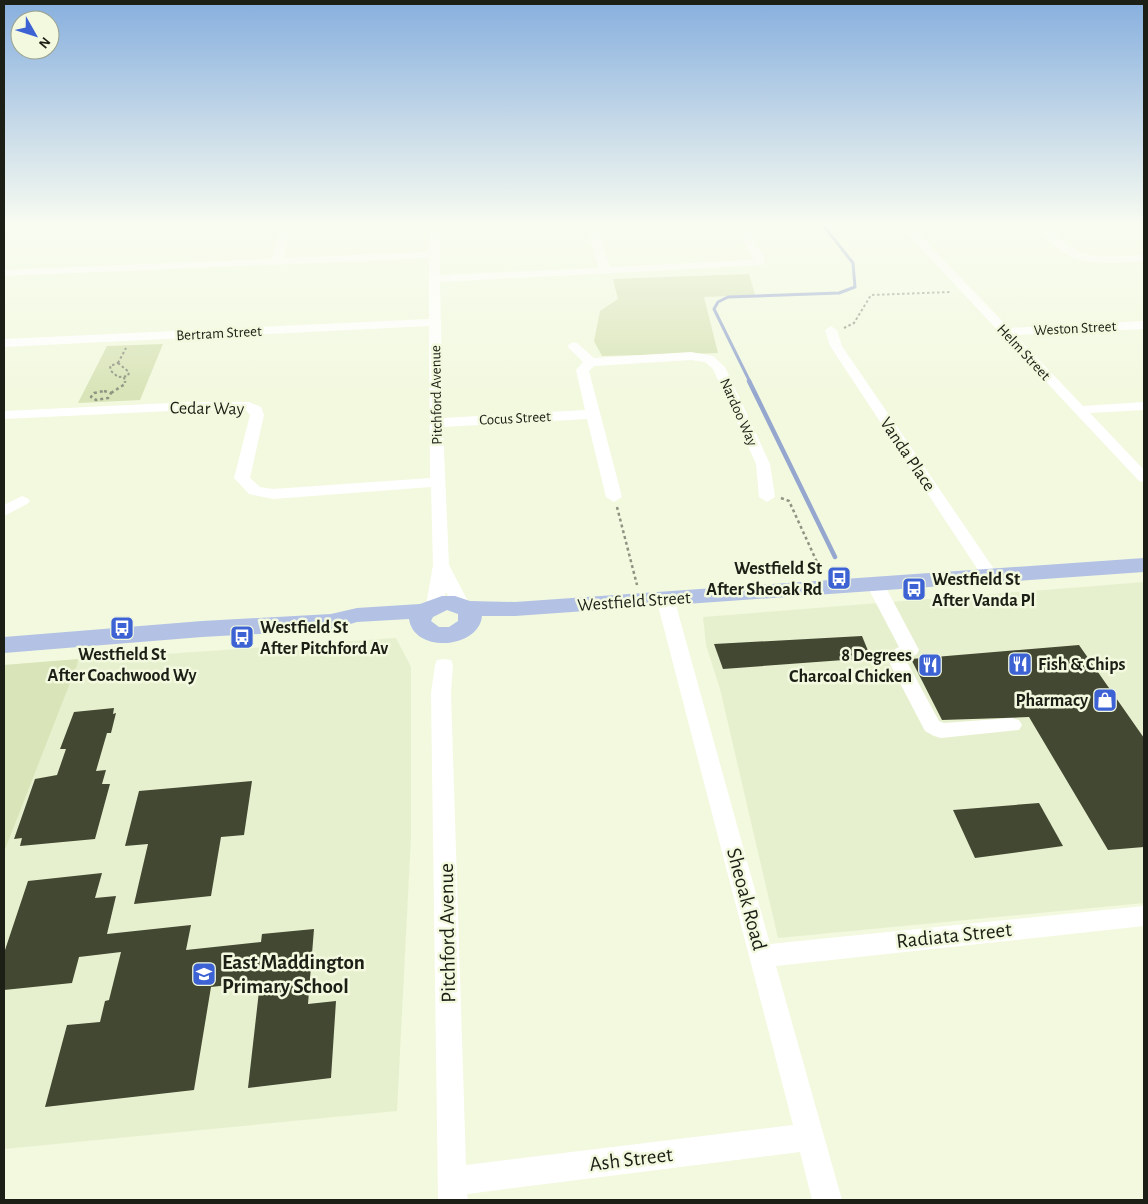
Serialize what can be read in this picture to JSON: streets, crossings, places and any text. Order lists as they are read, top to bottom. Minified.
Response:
{"streets":{"main road":["Westfield Street"],"street":["Weston Street","Bertram Street","Helm Street","Pitchford Avenue","Cedar Way","Nardoo Way","Cocus Street","Vanda Place","Sheoak Road","Radiata Street","Ash Street"]},"crossings":[["Weston Street","Helm Street"],["Bertram Street","Pitchford Avenue"],["Pitchford Avenue","Cedar Way"],["Pitchford Avenue","Cocus Street"],["Pitchford Avenue","Westfield Street"],["Pitchford Avenue","Ash Street"],["Vanda Place","Westfield Street"],["Westfield Street","Sheoak Road"],["Sheoak Road","Radiata Street"],["Sheoak Road","Ash Street"]],"places":{"bus stop":["Westfield St After Sheoak Rd","Westfield St After Vanda Pl","Westfield St After Coachwood Wy","Westfield St After Pitchford Av"],"restaurant":["Fish & Chips","8 Degrees Charcoal Chicken"],"shop":["Pharmacy"],"school or university":["East Maddington Primary School"]},"north":"bottom right"}
